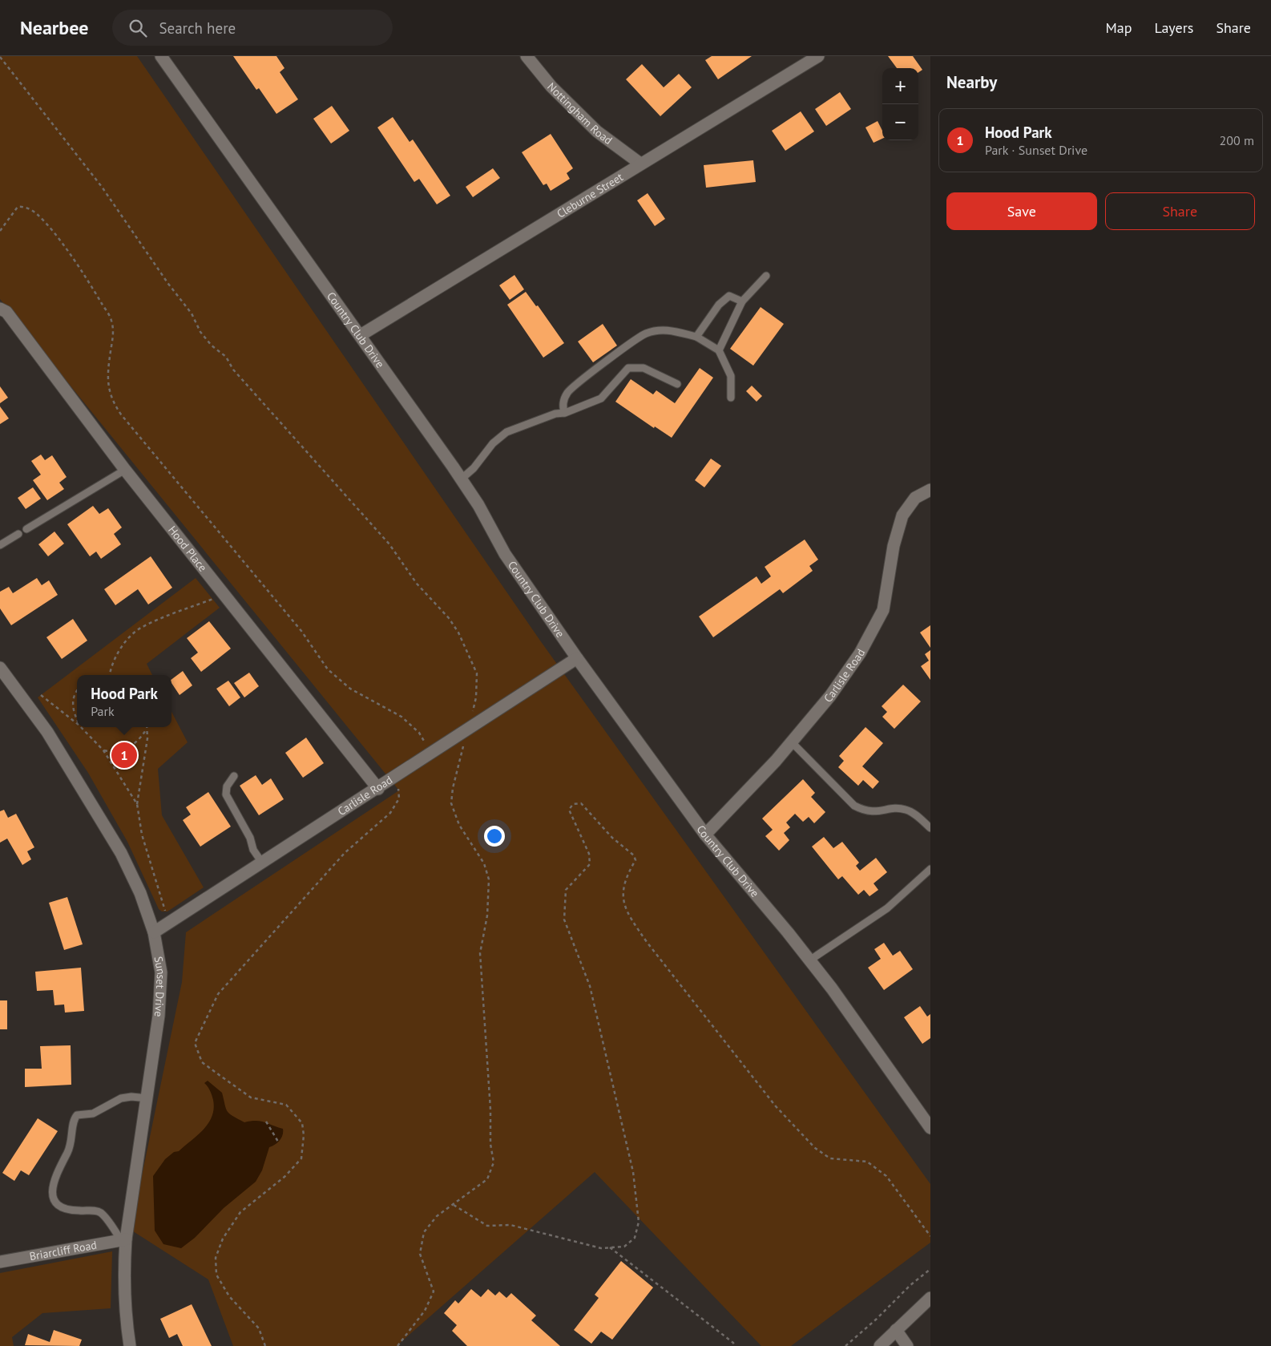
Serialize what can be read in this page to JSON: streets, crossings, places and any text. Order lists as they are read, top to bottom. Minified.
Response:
{"streets":{"street":["Nottingham Road","Cleburne Street","Country Club Drive","Hood Place","Carlisle Road","Sunset Drive","Briarcliff Road"]},"crossings":[["Nottingham Road","Cleburne Street"],["Cleburne Street","Country Club Drive"],["Country Club Drive","Carlisle Road"],["Hood Place","Carlisle Road"],["Carlisle Road","Sunset Drive"],["Sunset Drive","Briarcliff Road"]],"page":{"header":"Nearbee","search":"Search here","nav":["Map","Layers","Share"],"heading":"Nearby","map_buttons":["+","−"],"list":[{"mark":"1","name":"Hood Park","note":"Park · Sunset Drive","value":"200 m"}],"buttons":["Save","Share"],"popup":["Hood Park","Park"],"pins":"1"}}
